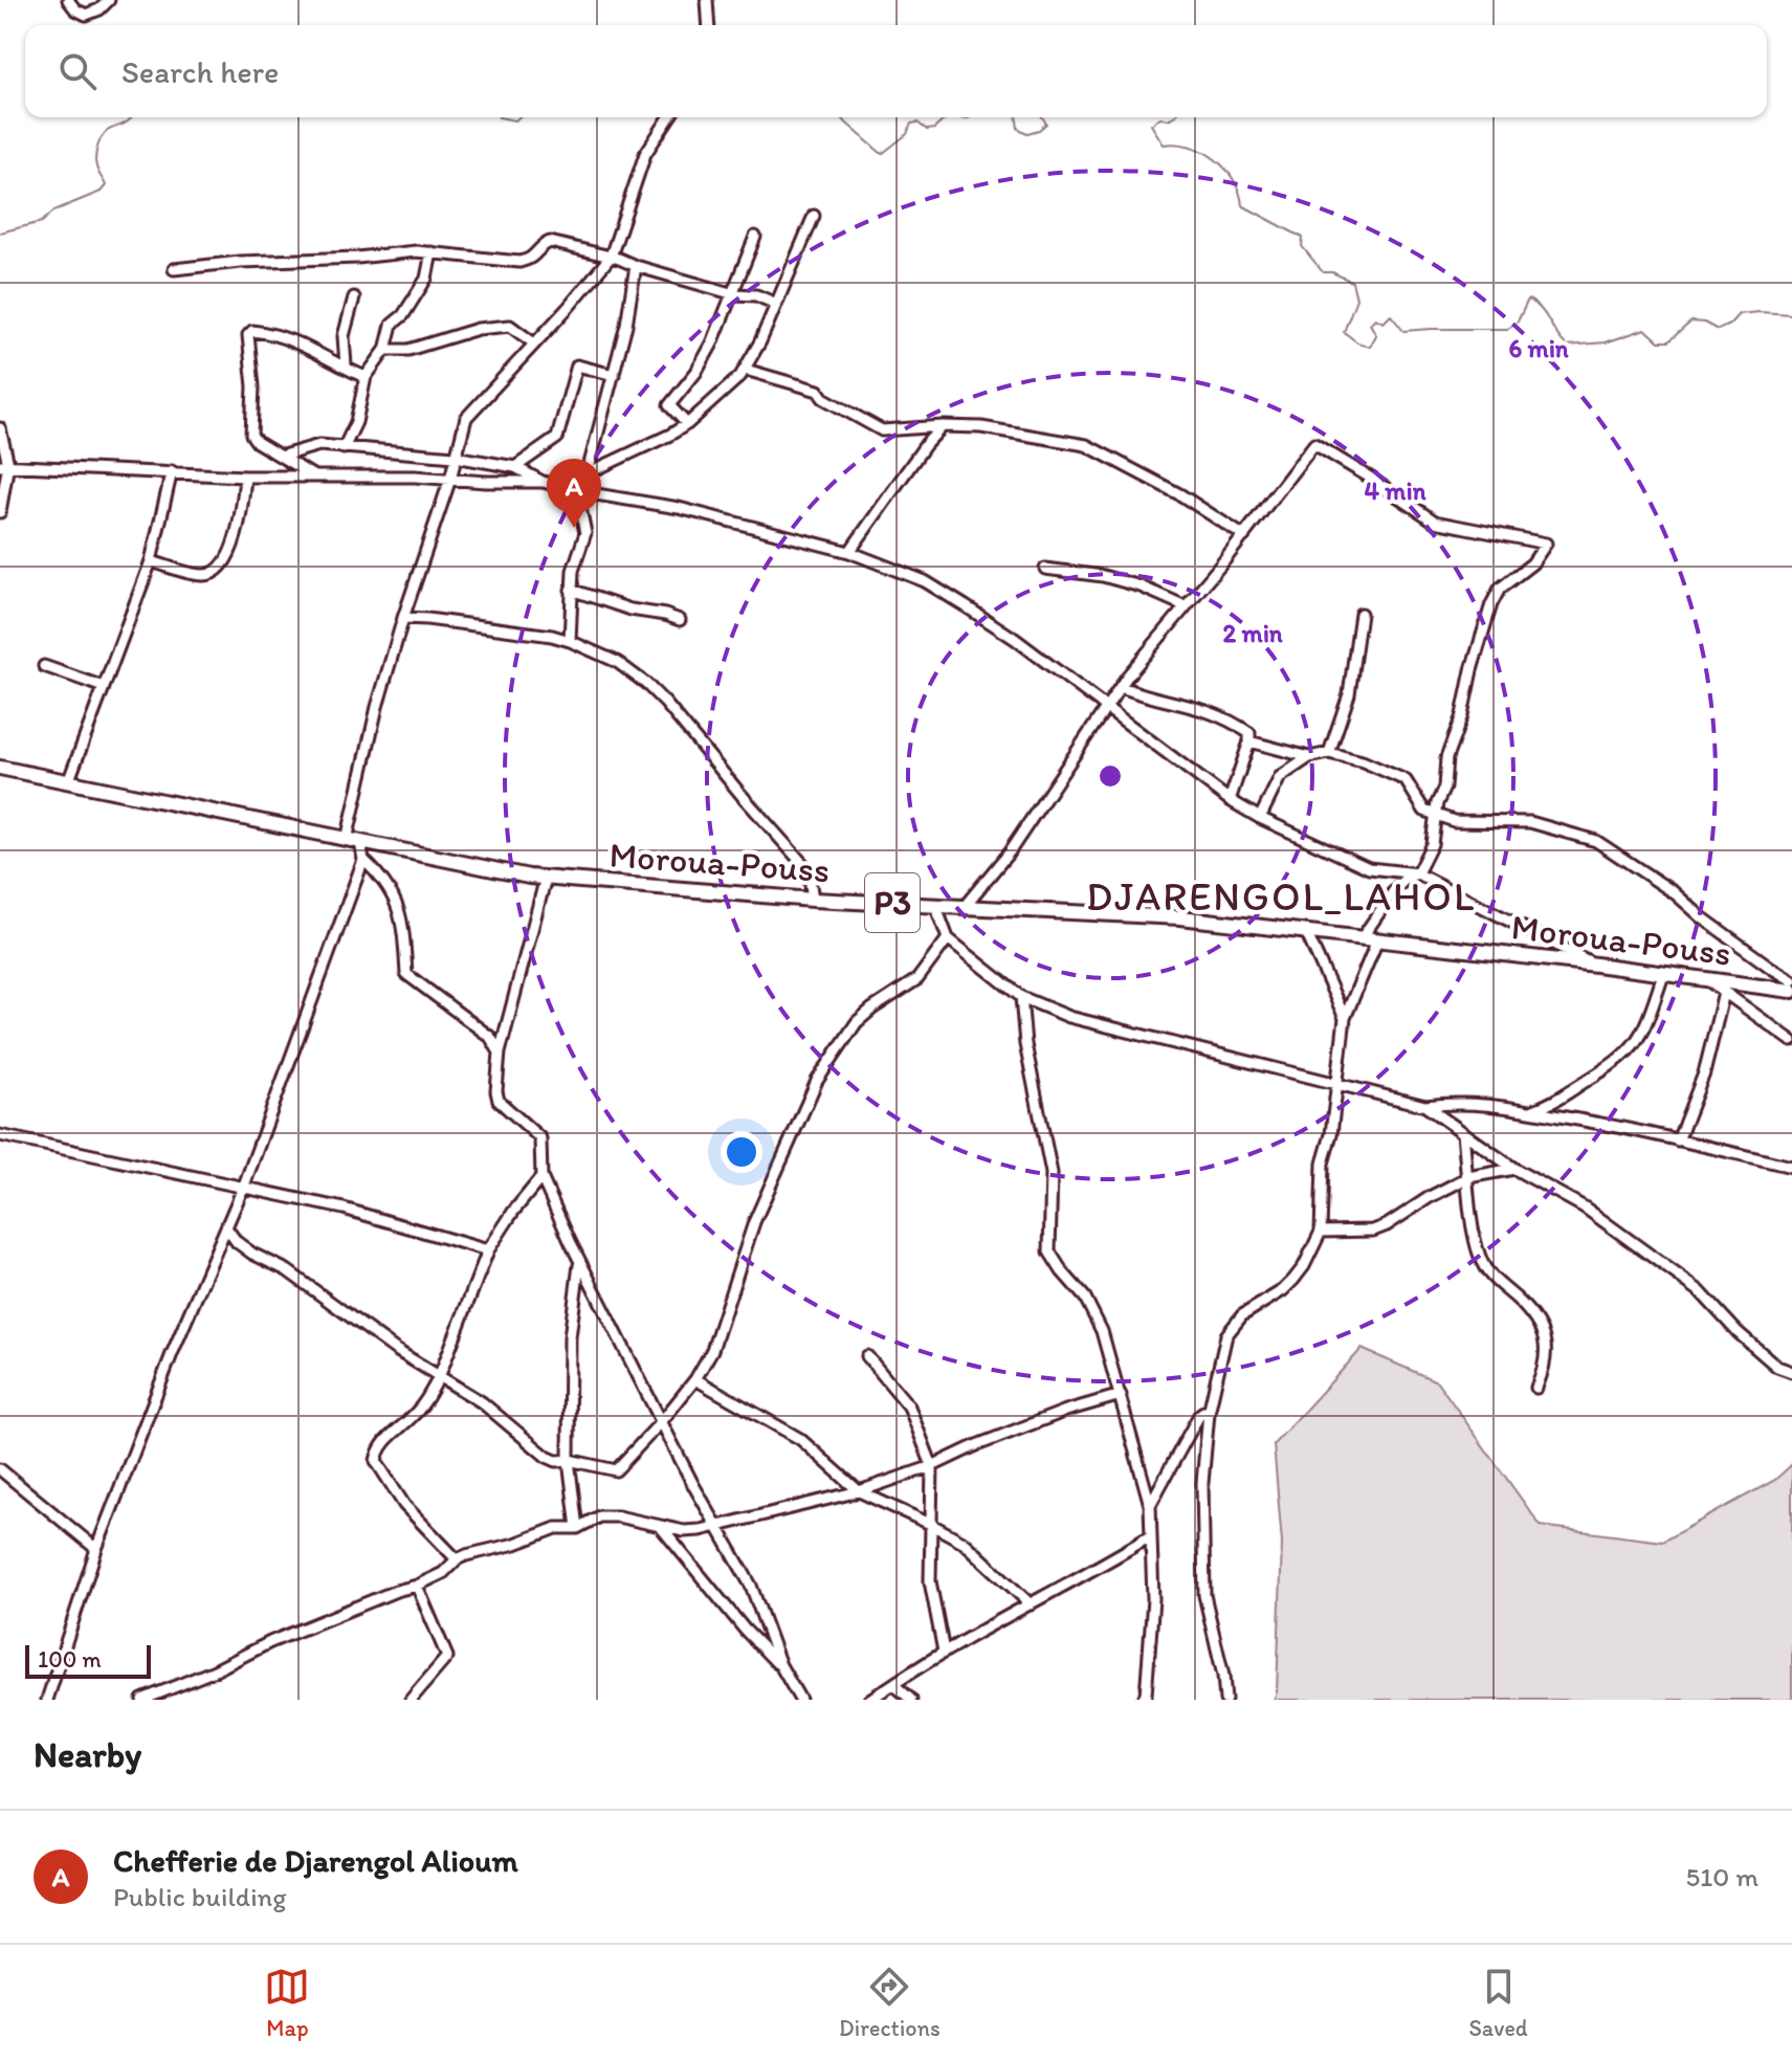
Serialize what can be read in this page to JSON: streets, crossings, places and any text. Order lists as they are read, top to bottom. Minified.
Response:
{"streets":{"main road":["Moroua-Pouss","P3"]},"districts":["DJARENGOL_LAHOL"],"scale_bar":"100 m","page":{"search":"Search here","pins":"A","scale":"100 m","heading":"Nearby","list":[{"mark":"A","name":"Chefferie de Djarengol Alioum","note":"Public building","value":"510 m"}],"nav":["Map","Directions","Saved"]},"rings":["6 min","4 min","2 min"]}
